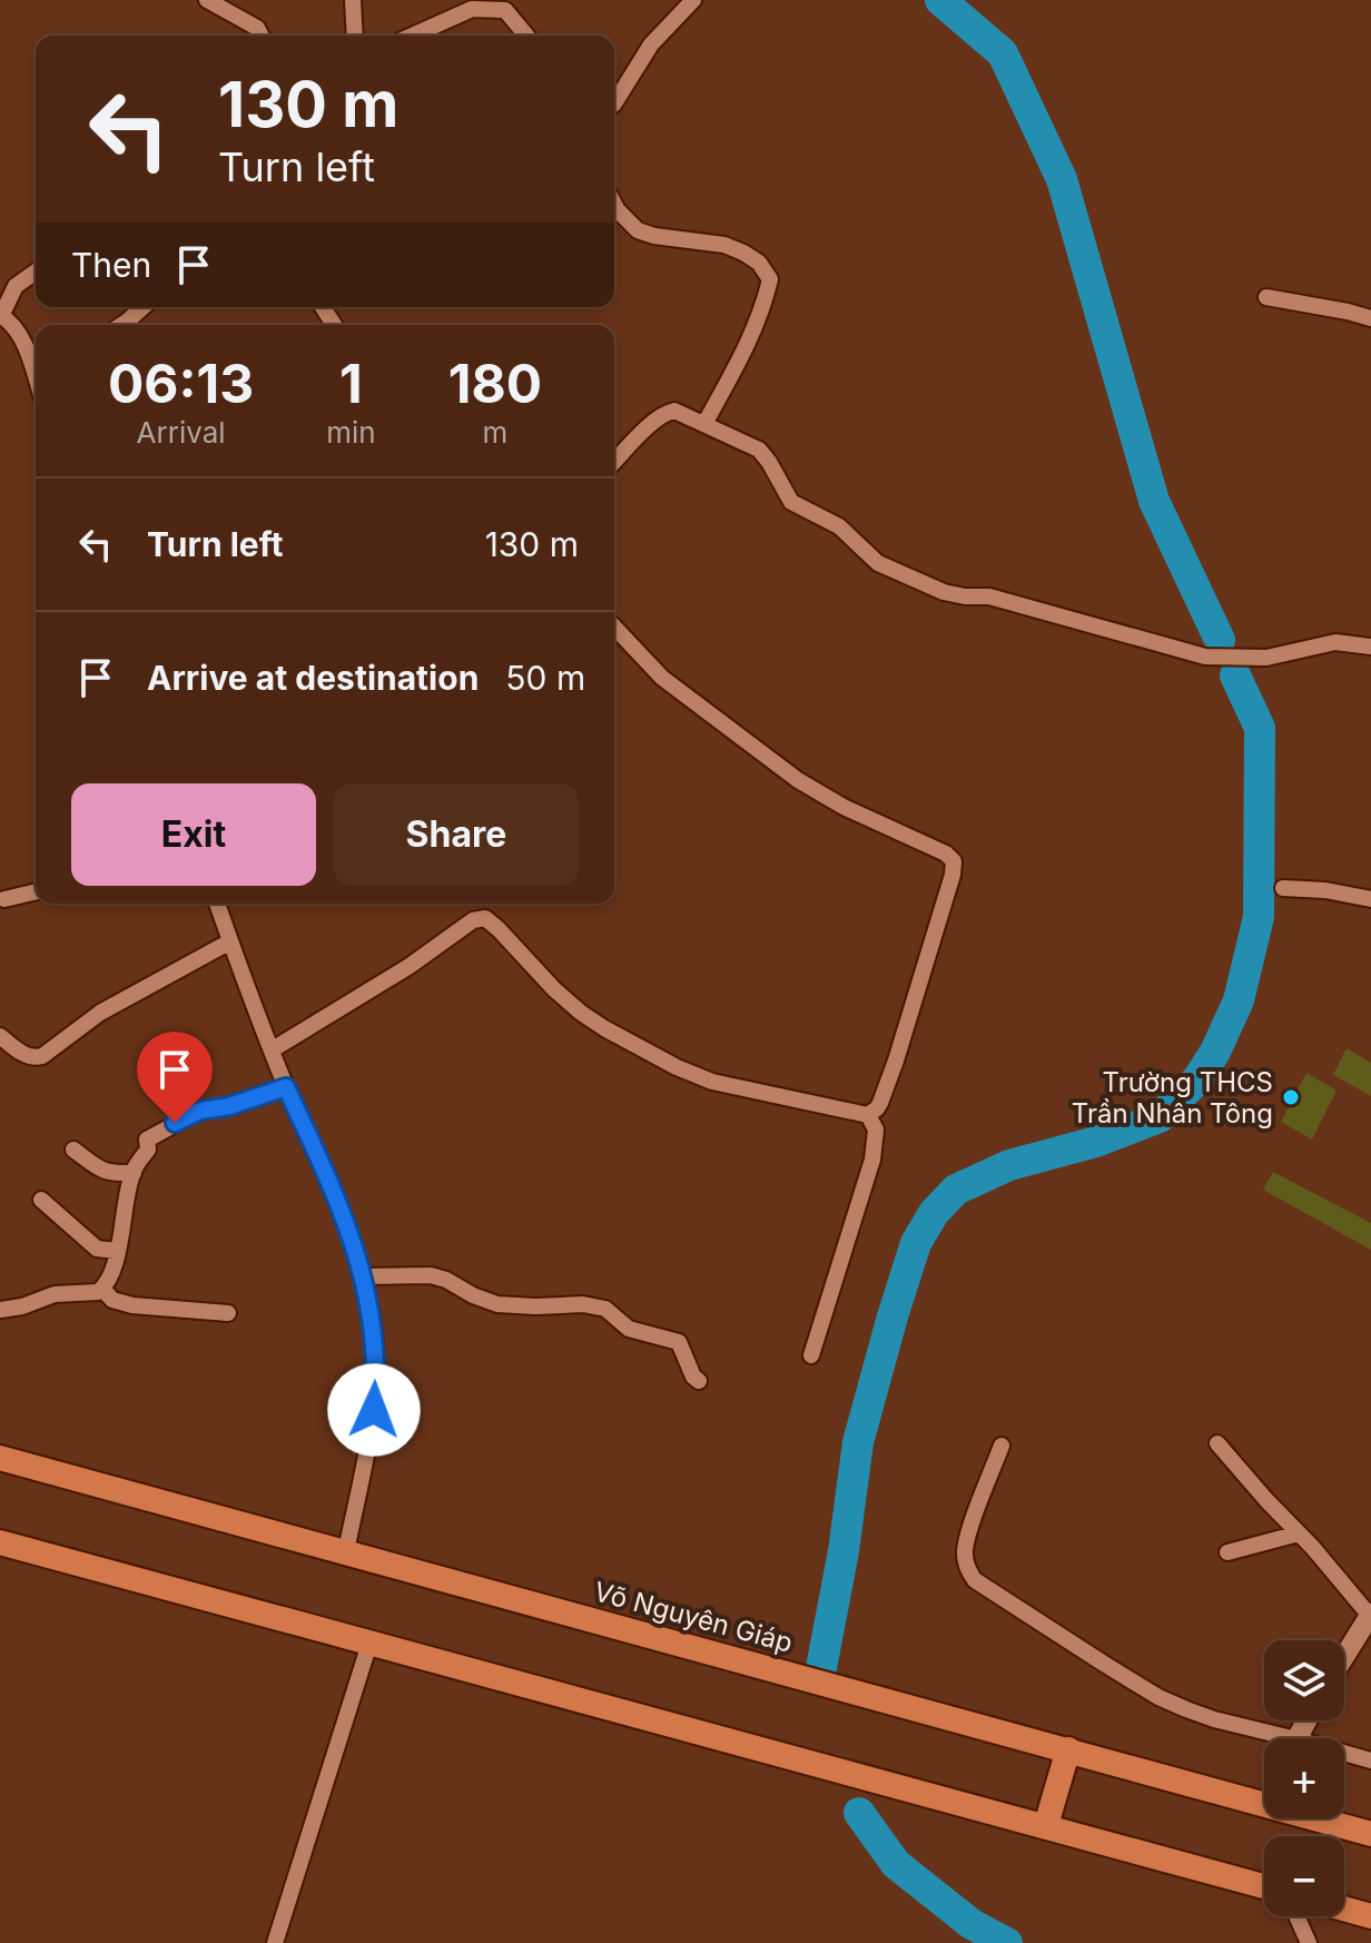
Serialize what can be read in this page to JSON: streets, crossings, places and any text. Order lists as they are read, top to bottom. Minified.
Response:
{"streets":{"main road":["Võ Nguyên Giáp"]},"places":["Trường THCS Trần Nhân Tông"],"page":{"turn":["130 m","Turn left"],"then":"Then","eta":["06:13","Arrival","1","min","180","m"],"list":[{"name":"Turn left","value":"130 m"},{"name":"Arrive at destination","value":"50 m"}],"buttons":["Exit","Share"],"map_buttons":["+","−"]}}
